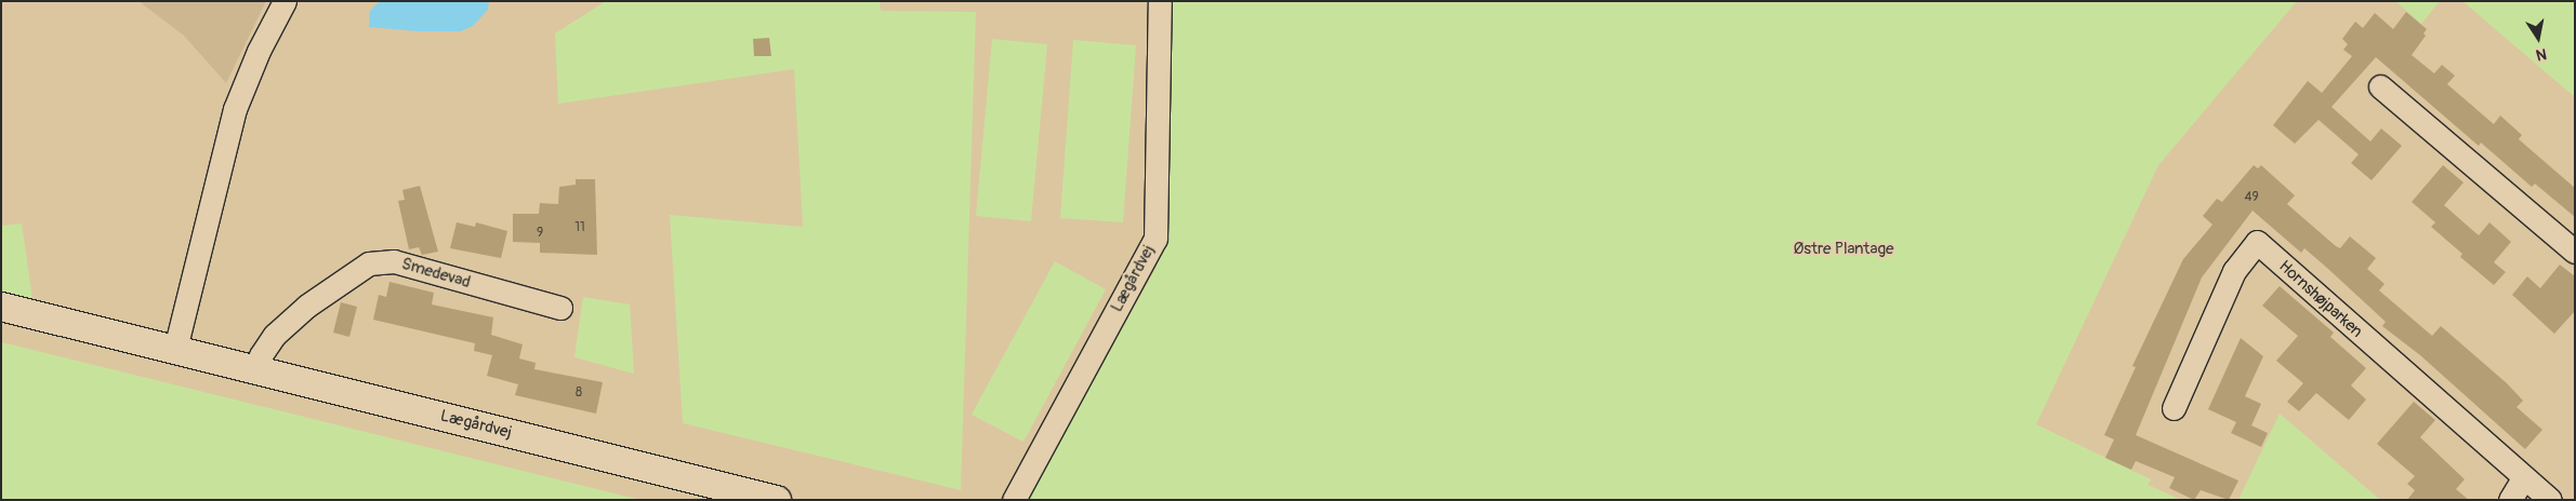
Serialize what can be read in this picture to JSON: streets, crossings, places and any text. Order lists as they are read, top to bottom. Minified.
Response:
{"streets":{"street":["Smedevad","Lægårdvej","Hornshøjparken"]},"crossings":[["Smedevad","Lægårdvej"]],"parks":["Østre Plantage"],"house_numbers":["49","11","9","8"],"north":"bottom"}
